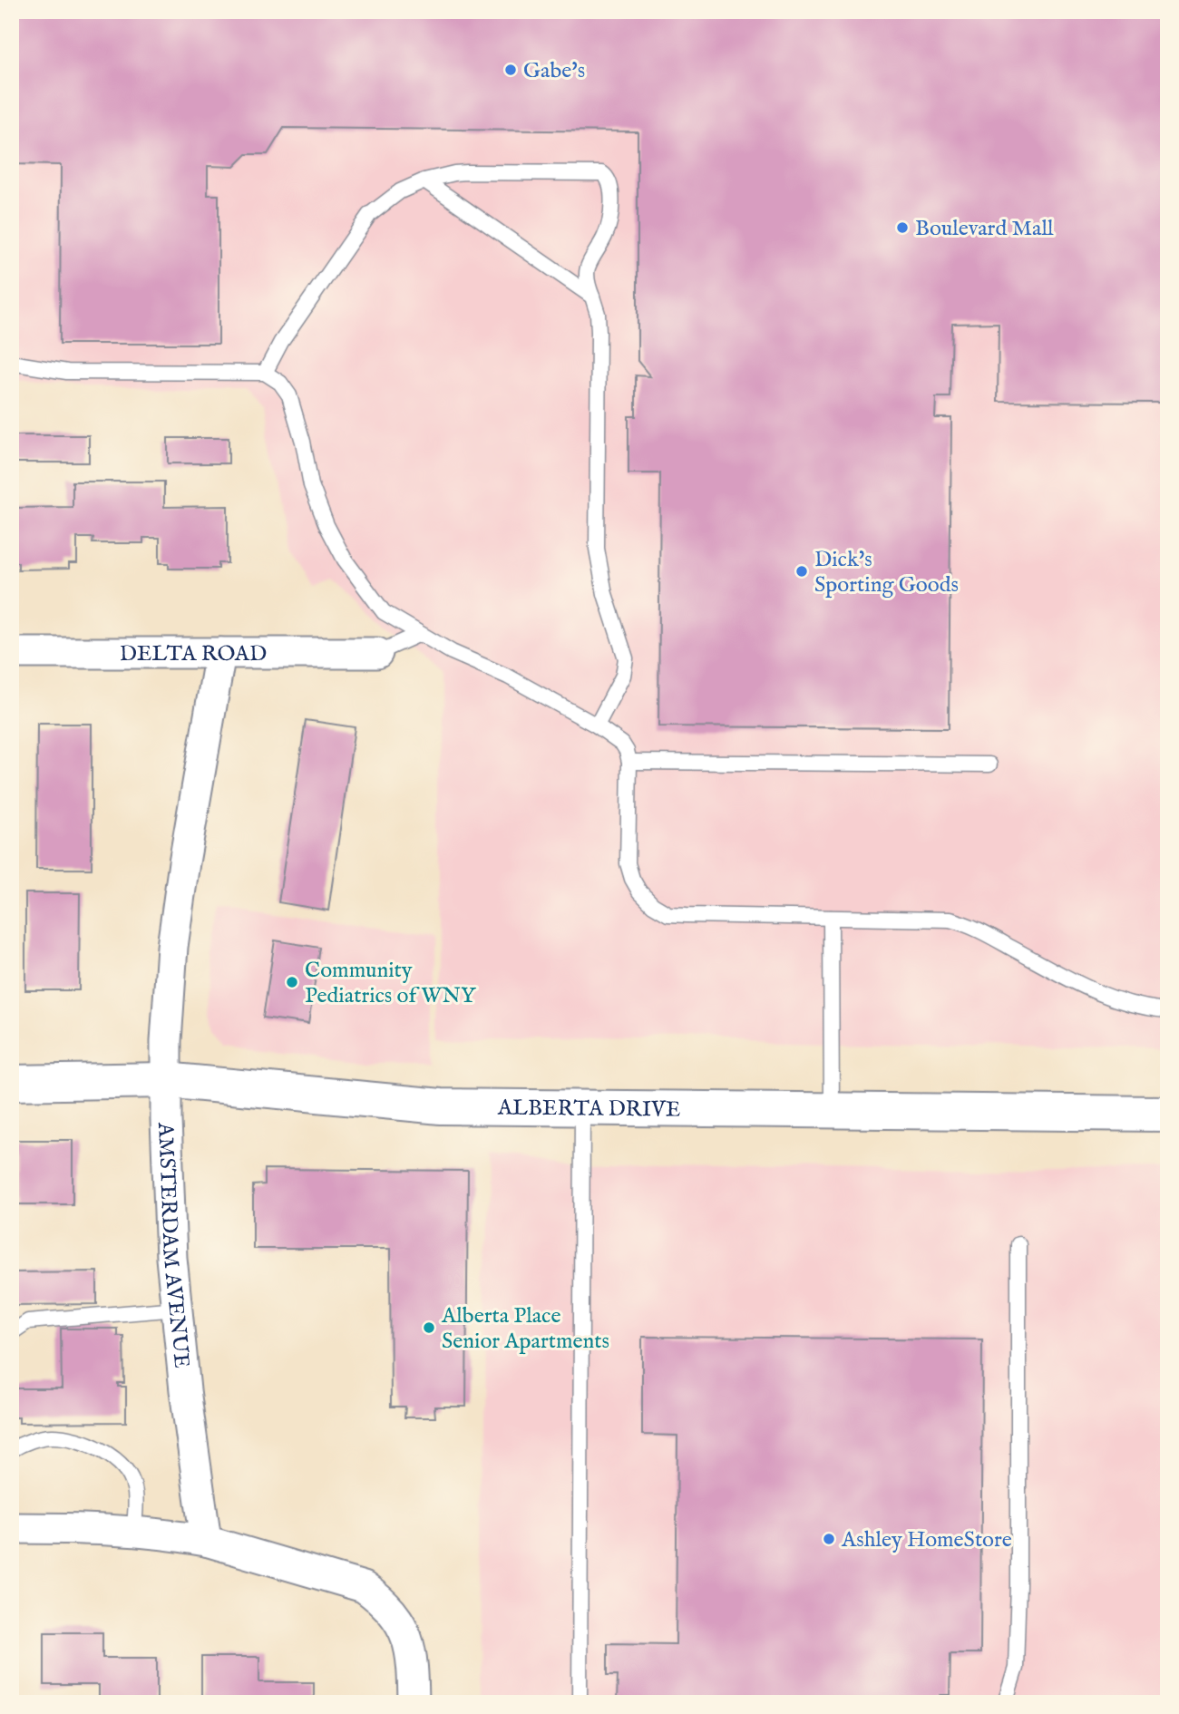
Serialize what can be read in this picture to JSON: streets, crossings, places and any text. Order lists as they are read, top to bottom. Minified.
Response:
{"streets":{"street":["DELTA ROAD","ALBERTA DRIVE","AMSTERDAM AVENUE"]},"crossings":[["DELTA ROAD","AMSTERDAM AVENUE"],["ALBERTA DRIVE","AMSTERDAM AVENUE"]],"places":["Gabe's","Boulevard Mall","Dick's Sporting Goods","Community Pediatrics of WNY","Alberta Place Senior Apartments","Ashley HomeStore"]}
